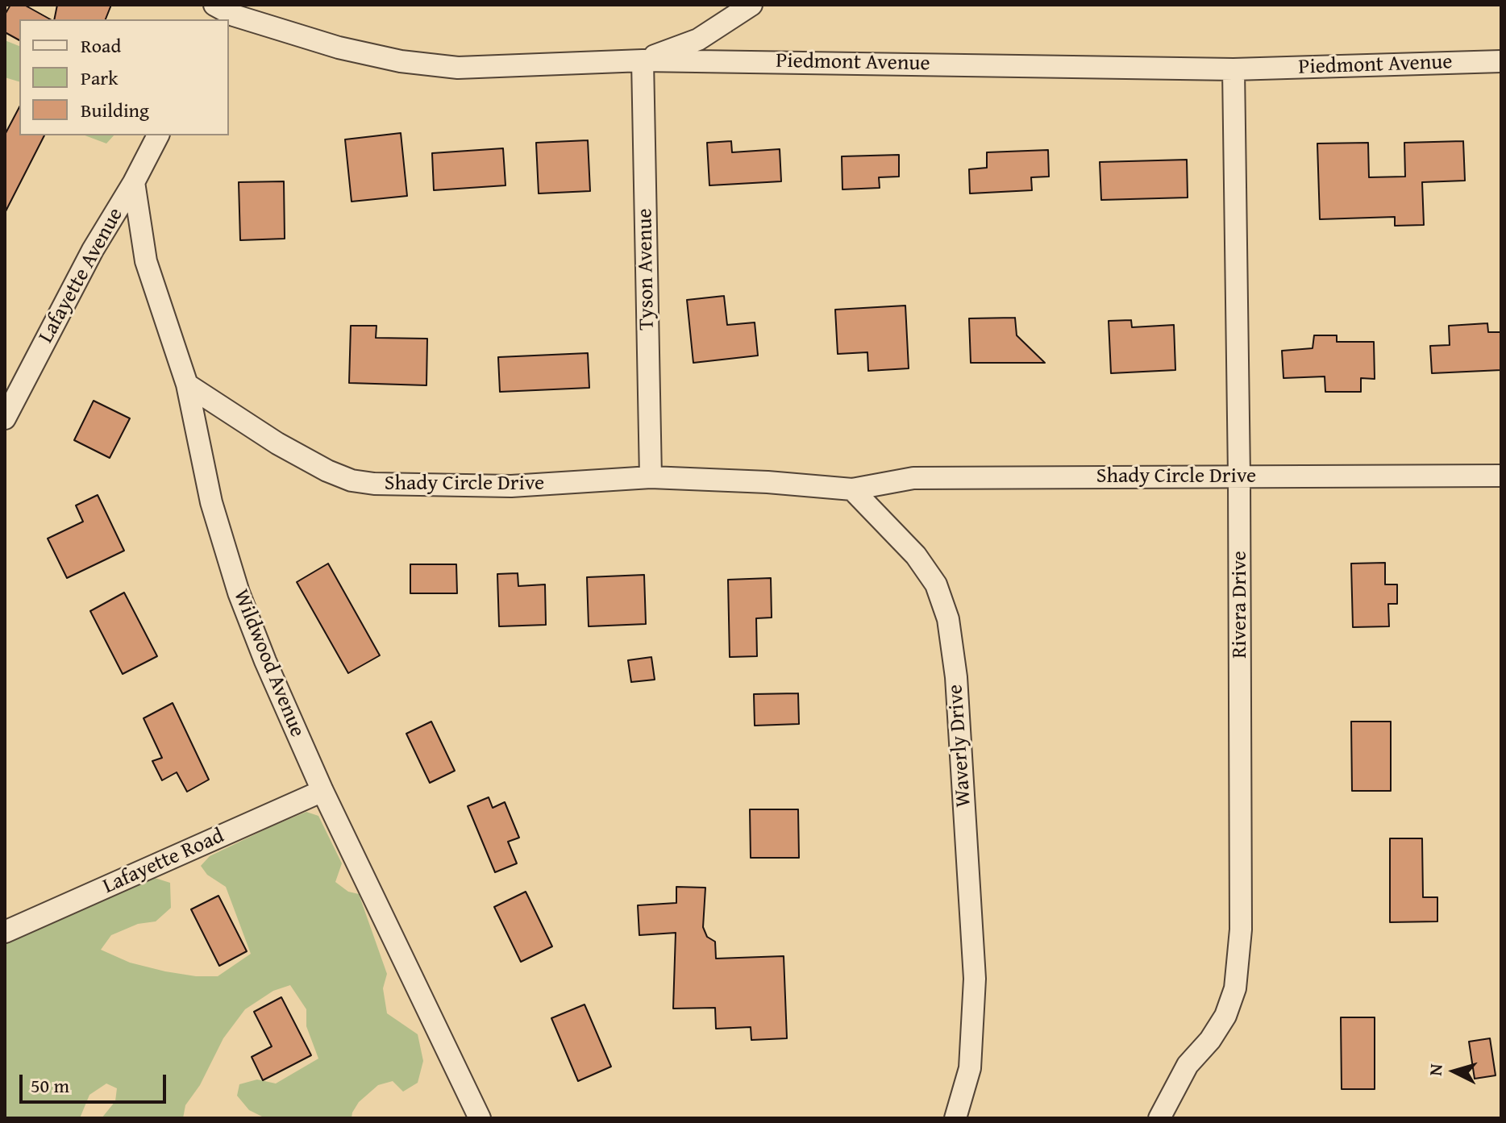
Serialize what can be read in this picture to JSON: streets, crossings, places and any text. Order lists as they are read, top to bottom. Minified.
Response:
{"streets":{"street":["Piedmont Avenue","Tyson Avenue","Lafayette Avenue","Shady Circle Drive","Rivera Drive","Wildwood Avenue","Waverly Drive","Lafayette Road"]},"crossings":[["Piedmont Avenue","Tyson Avenue"],["Piedmont Avenue","Rivera Drive"],["Tyson Avenue","Shady Circle Drive"],["Lafayette Avenue","Wildwood Avenue"],["Shady Circle Drive","Rivera Drive"],["Shady Circle Drive","Wildwood Avenue"],["Shady Circle Drive","Waverly Drive"],["Wildwood Avenue","Lafayette Road"]],"legend":["Road","Park","Building"],"scale_bar":"50 m","north":"left"}
